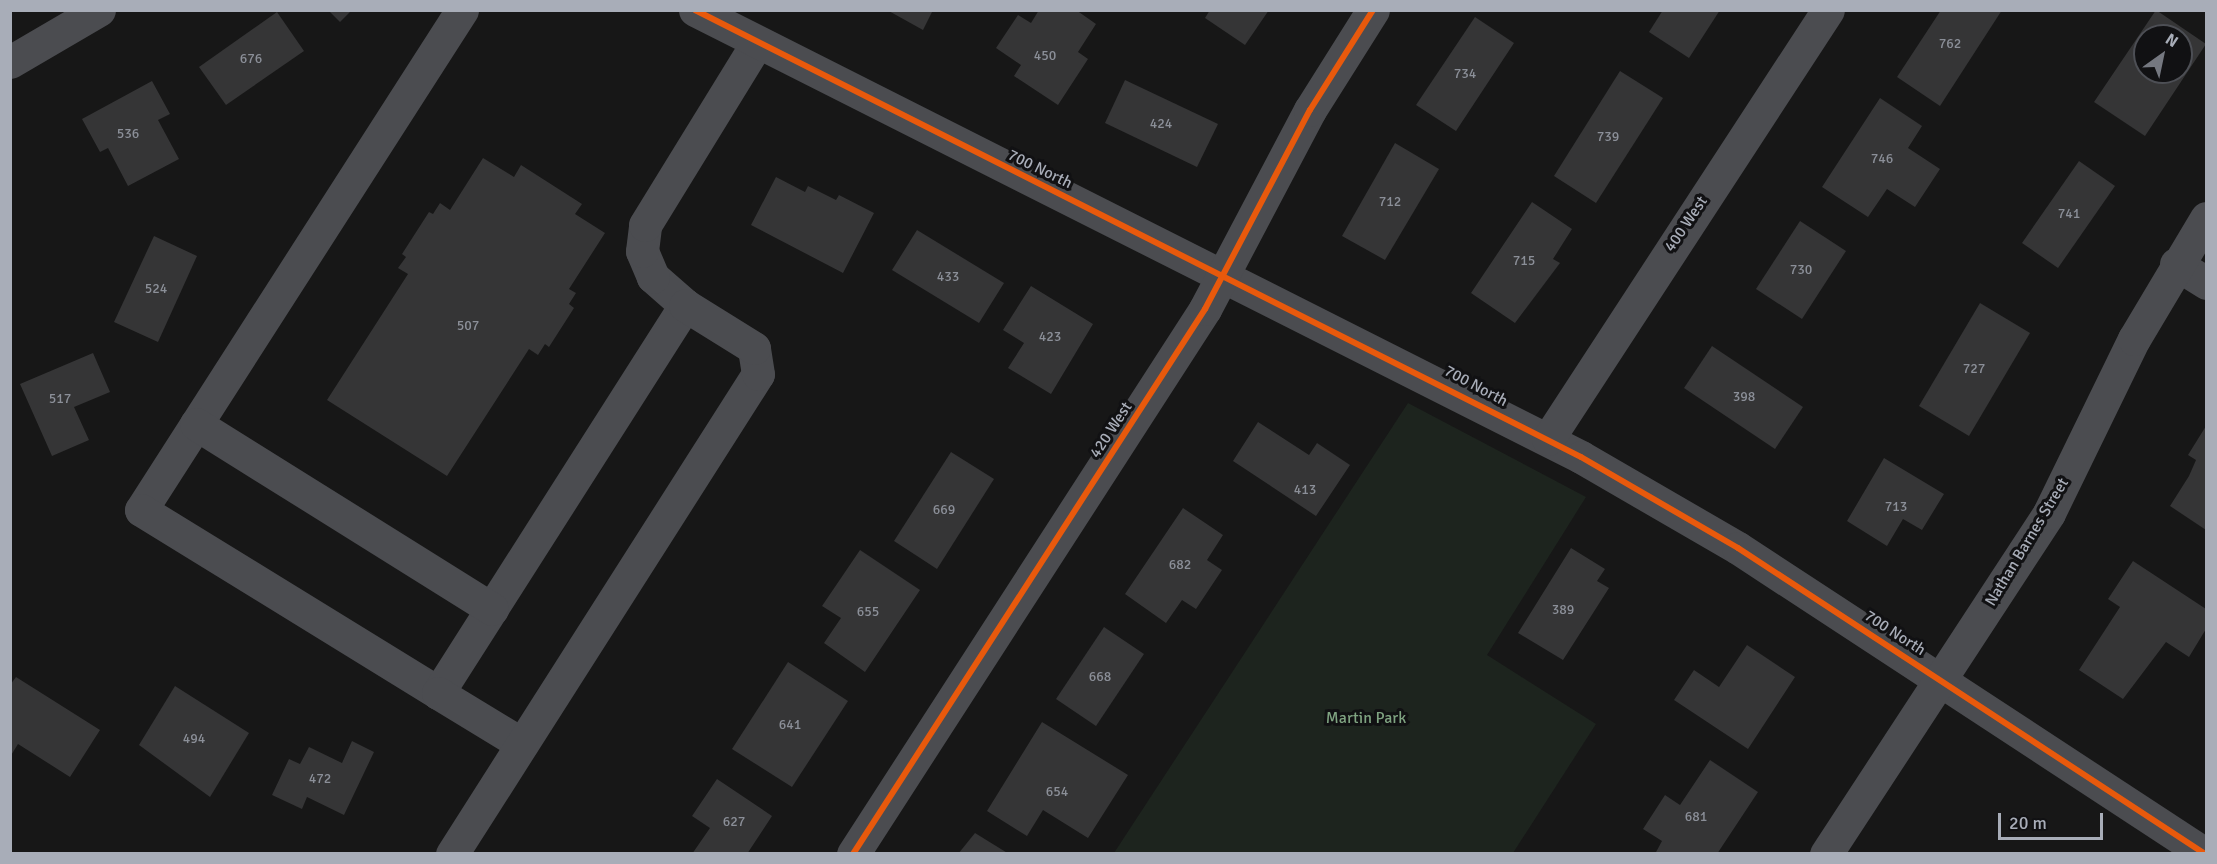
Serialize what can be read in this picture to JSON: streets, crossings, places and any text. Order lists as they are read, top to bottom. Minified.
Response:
{"streets":{"street":["700 North","400 West","420 West","Nathan Barnes Street"]},"crossings":[["700 North","400 West"],["700 North","420 West"],["700 North","Nathan Barnes Street"]],"parks":["Martin Park"],"house_numbers":["762","450","676","734","424","536","739","746","712","741","715","730","433","524","507","423","727","398","517","413","713","669","682","389","655","668","641","494","472","654","681","627"],"scale_bar":"20 m","north":"top right"}
